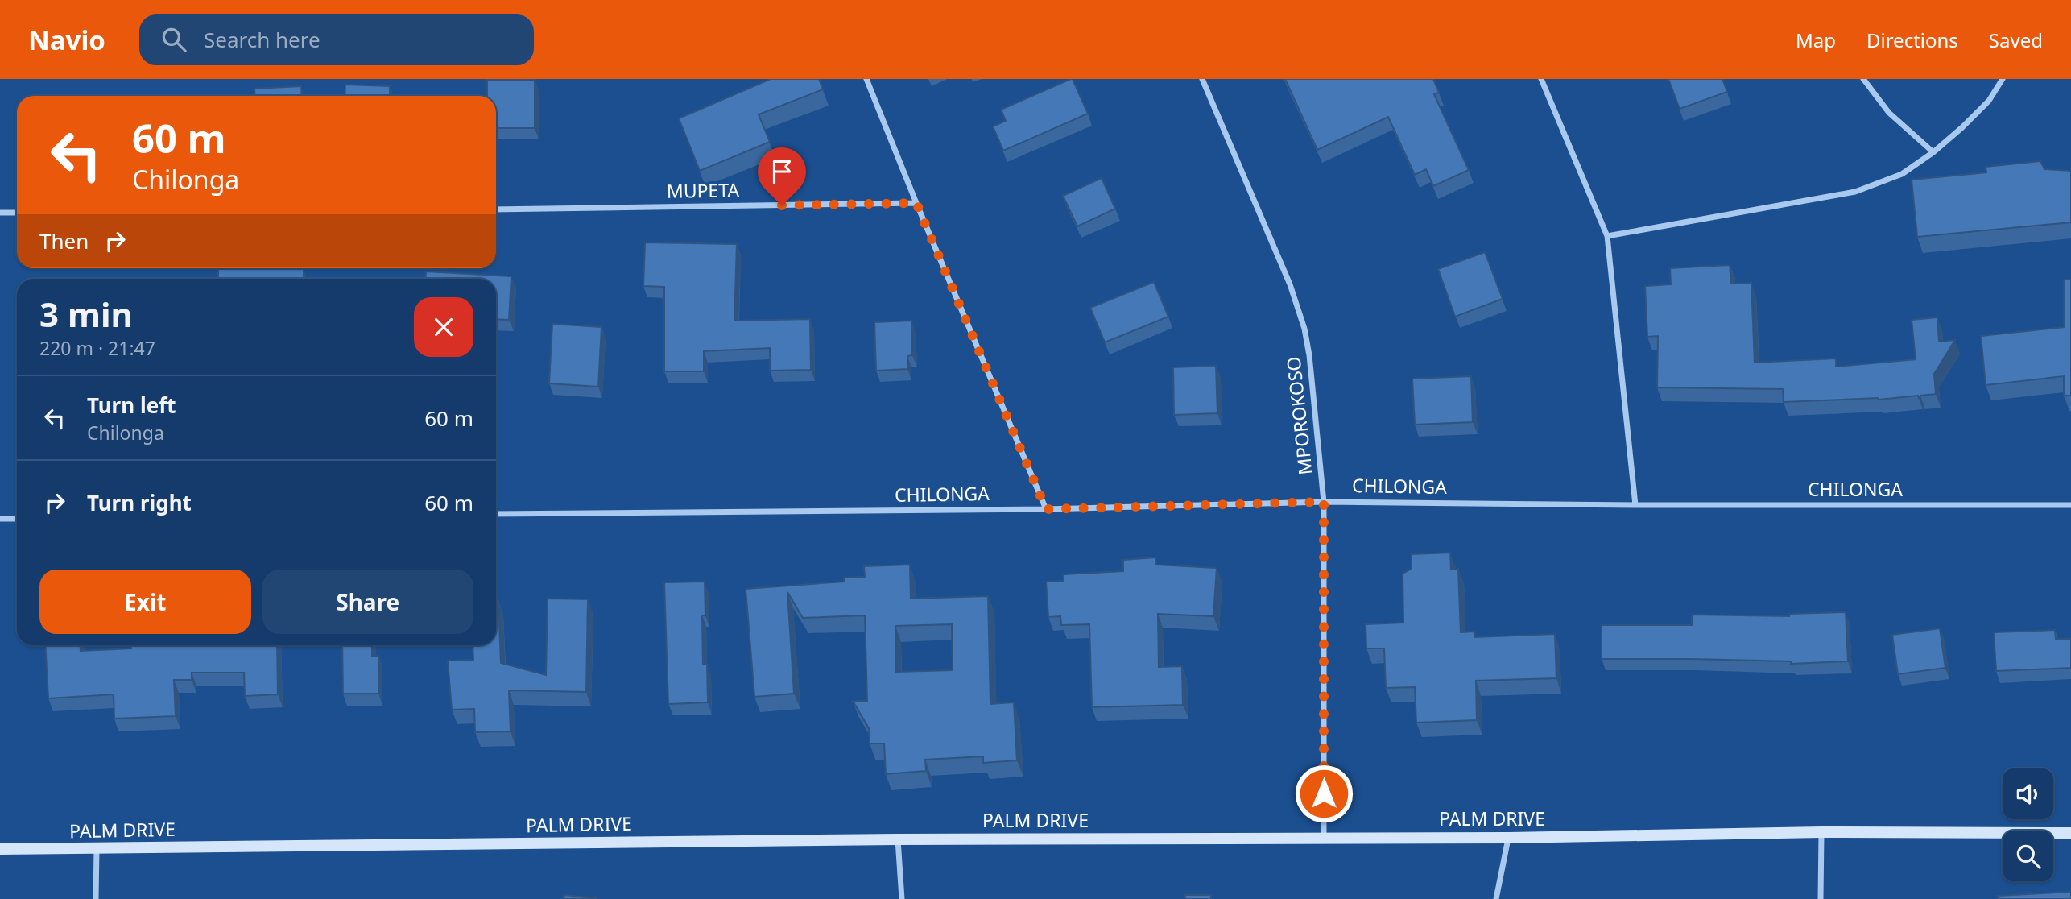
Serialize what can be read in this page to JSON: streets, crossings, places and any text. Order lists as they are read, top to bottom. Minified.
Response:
{"streets":{"street":["MUPETA","MPOROKOSO","CHILONGA","PALM DRIVE"]},"crossings":[["MPOROKOSO","CHILONGA"],["MPOROKOSO","PALM DRIVE"]],"page":{"header":"Navio","search":"Search here","nav":["Map","Directions","Saved"],"turn":["60 m","Chilonga"],"then":"Then","heading":["3 min","220 m · 21:47"],"list":[{"name":"Turn left","note":"Chilonga","value":"60 m"},{"name":"Turn right","value":"60 m"}],"buttons":["Exit","Share"]}}
